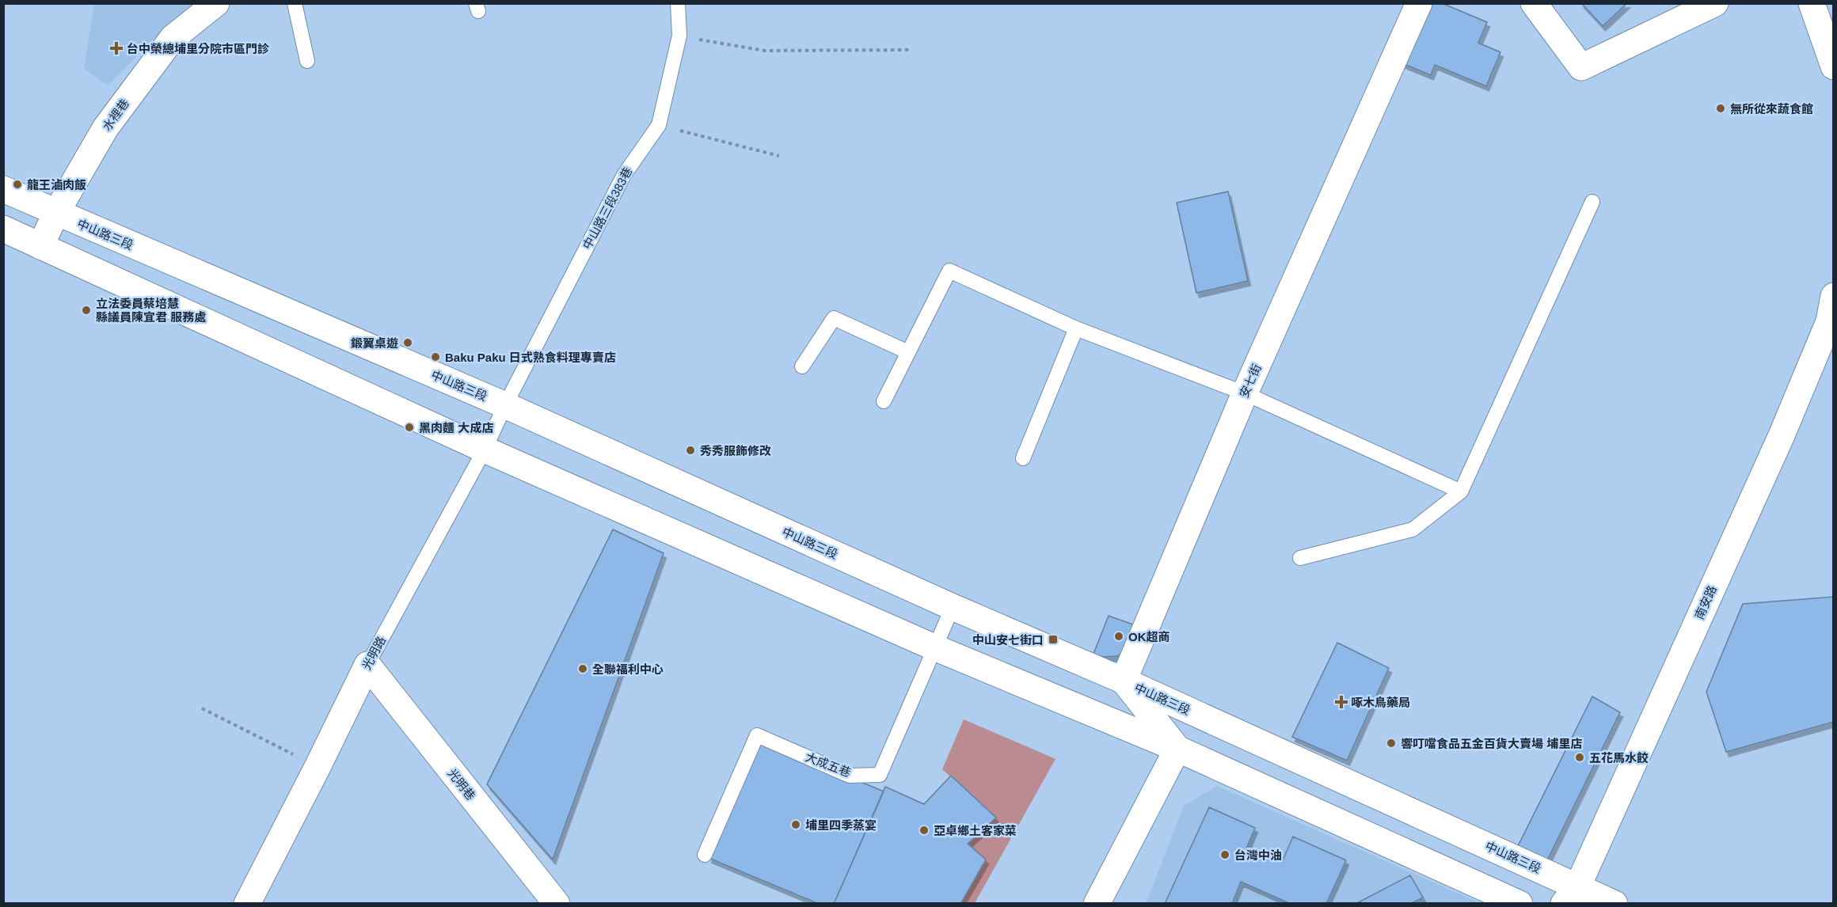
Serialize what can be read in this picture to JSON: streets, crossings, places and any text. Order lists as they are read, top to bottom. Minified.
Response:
{"streets":{"street":["水裡巷","中山路三段","安七街","南安路","光明路","光明巷"],"lane":["中山路三段383巷","大成五巷"]},"crossings":[["水裡巷","中山路三段"],["中山路三段383巷","中山路三段"],["中山路三段383巷","光明路"],["中山路三段","安七街"],["中山路三段","南安路"],["中山路三段","光明路"],["中山路三段","大成五巷"],["光明路","光明巷"]],"places":{"health":["台中榮總埔里分院市區門診","啄木鳥藥局"],"other":["無所從來蔬食館","龍王滷肉飯","立法委員蔡培慧 縣議員陳宜君 服務處","鍛翼桌遊","Baku Paku 日式熟食料理專賣店","黑肉麵 大成店","秀秀服飾修改","OK超商","全聯福利中心","響叮噹食品五金百貨大賣場 埔里店","五花馬水餃","埔里四季蒸宴","亞卓鄉土客家菜","台灣中油"],"transit":["中山安七街口"]}}
